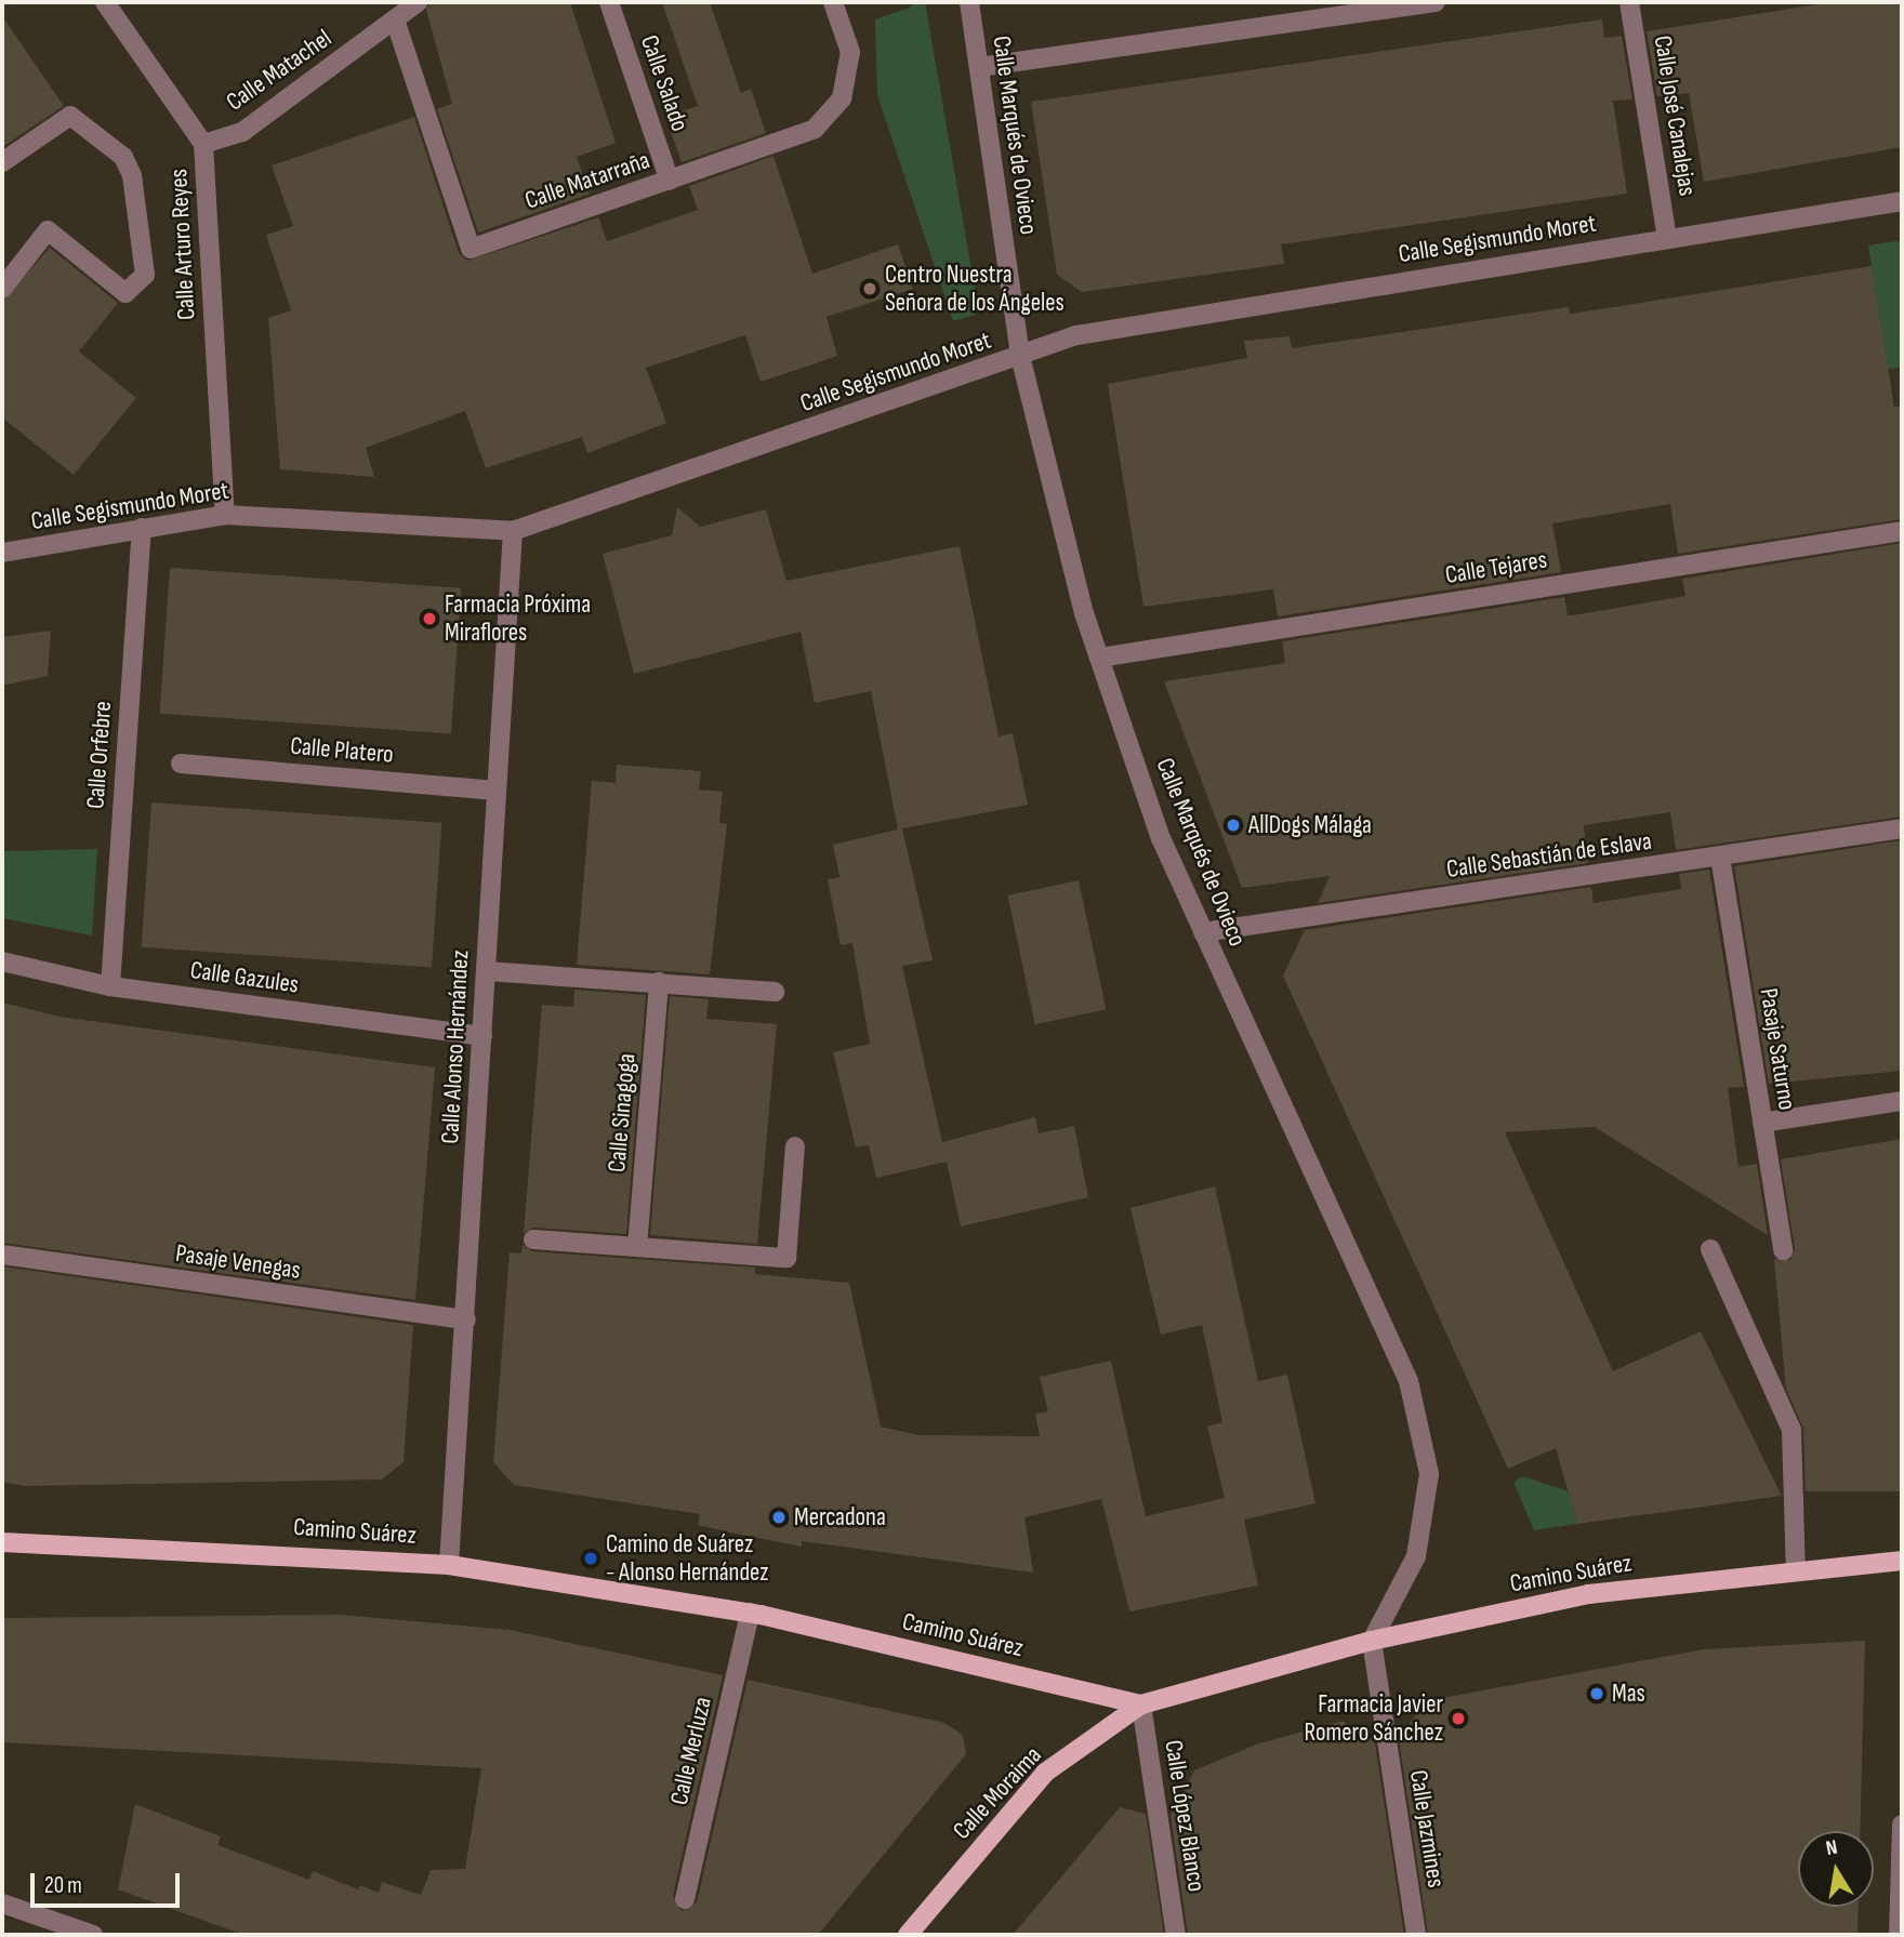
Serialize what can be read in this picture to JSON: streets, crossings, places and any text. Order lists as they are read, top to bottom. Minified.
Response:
{"streets":{"main road":["Camino Suárez","Calle Moraima"],"street":["Calle Matachel","Calle Salado","Calle José Canalejas","Calle Marqués de Ovieco","Calle Matarraña","Calle Segismundo Moret","Calle Arturo Reyes","Calle Tejares","Calle Platero","Calle Orfebre","Calle Sebastián de Eslava","Calle Gazules","Calle Alonso Hernández","Pasaje Saturno","Calle Sinagoga","Pasaje Venegas","Calle Merluza","Calle López Blanco","Calle Jazmines"]},"crossings":[["Calle Matachel","Calle Matarraña"],["Calle Matachel","Calle Arturo Reyes"],["Calle Salado","Calle Matarraña"],["Calle José Canalejas","Calle Segismundo Moret"],["Calle Marqués de Ovieco","Calle Segismundo Moret"],["Calle Marqués de Ovieco","Calle Tejares"],["Calle Marqués de Ovieco","Calle Sebastián de Eslava"],["Calle Marqués de Ovieco","Camino Suárez"],["Calle Marqués de Ovieco","Calle Jazmines"],["Calle Segismundo Moret","Calle Arturo Reyes"],["Calle Segismundo Moret","Calle Orfebre"],["Calle Segismundo Moret","Calle Alonso Hernández"],["Calle Platero","Calle Alonso Hernández"],["Calle Orfebre","Calle Gazules"],["Calle Sebastián de Eslava","Pasaje Saturno"],["Calle Gazules","Calle Alonso Hernández"],["Calle Alonso Hernández","Pasaje Venegas"],["Calle Alonso Hernández","Camino Suárez"],["Camino Suárez","Calle Merluza"],["Camino Suárez","Calle Moraima"],["Camino Suárez","Calle López Blanco"],["Camino Suárez","Calle Jazmines"],["Calle Moraima","Calle López Blanco"]],"places":["Centro Nuestra Señora de los Ángeles","Farmacia Próxima Miraflores","AllDogs Málaga","Mercadona","Camino de Suárez - Alonso Hernández","Mas","Farmacia Javier Romero Sánchez"],"scale_bar":"20 m","north":"top"}
